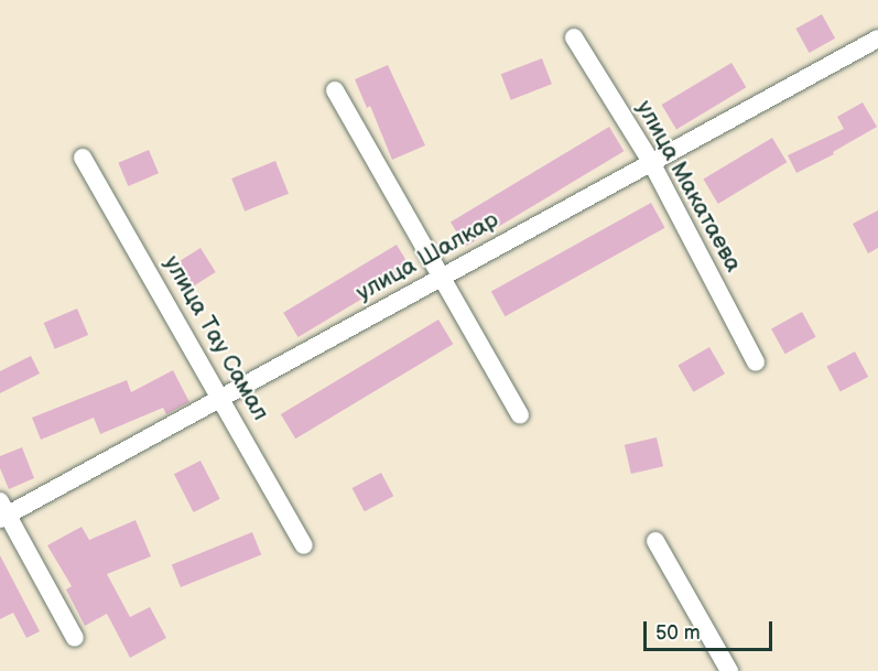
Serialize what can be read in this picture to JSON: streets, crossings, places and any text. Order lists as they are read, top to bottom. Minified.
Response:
{"streets":{"street":["улица Макатаева","улица Шалкар","улица Тау Самал"]},"crossings":[["улица Макатаева","улица Шалкар"],["улица Шалкар","улица Тау Самал"]],"scale_bar":"50 m"}
